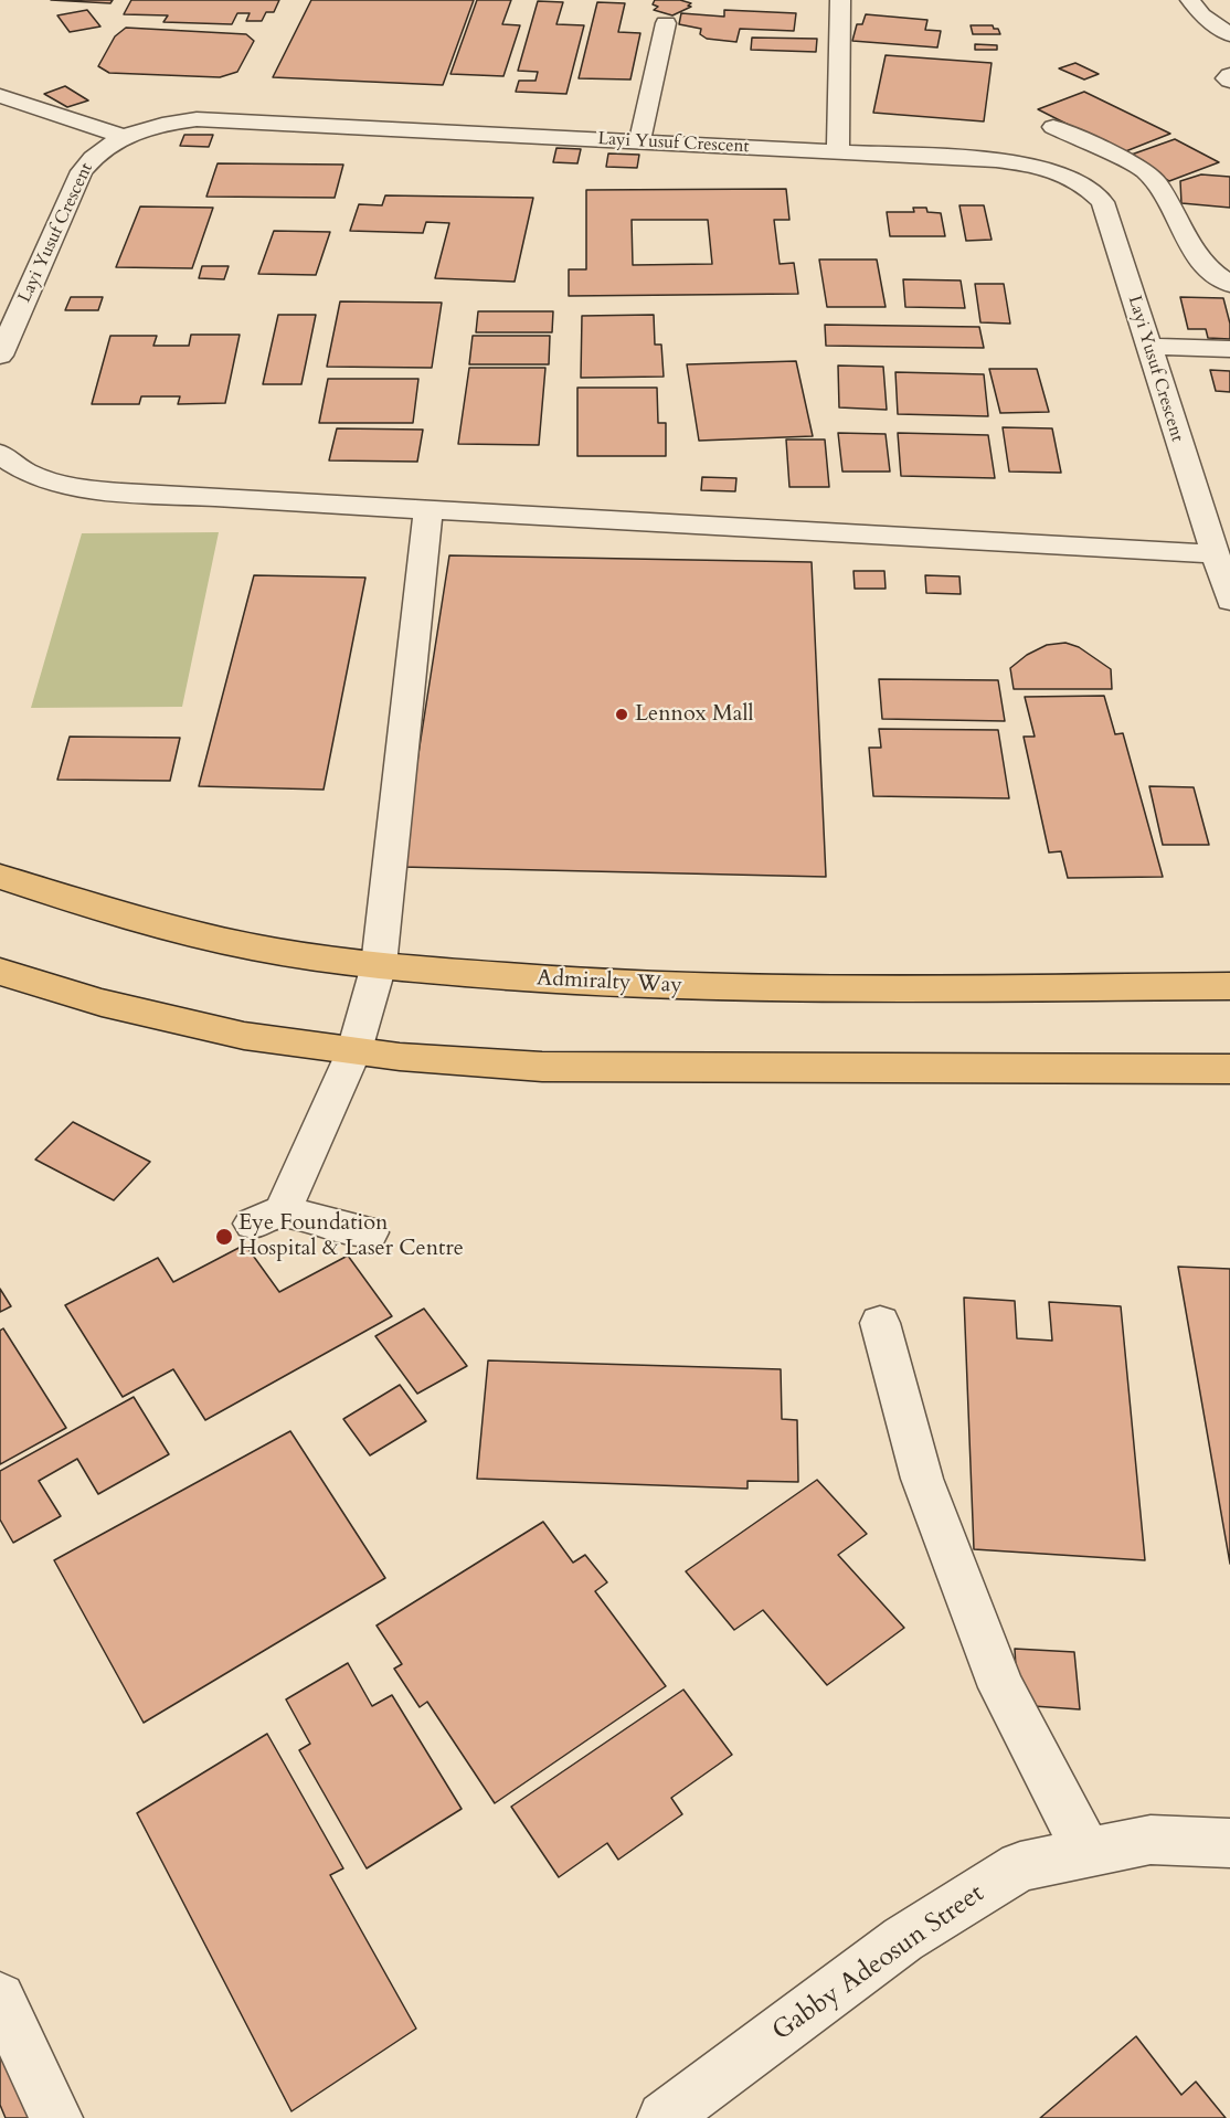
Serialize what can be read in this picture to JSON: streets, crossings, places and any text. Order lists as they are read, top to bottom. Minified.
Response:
{"streets":{"main road":["Admiralty Way"],"street":["Layi Yusuf Crescent","Gabby Adeosun Street"]},"places":["Lennox Mall","Eye Foundation Hospital & Laser Centre"]}
